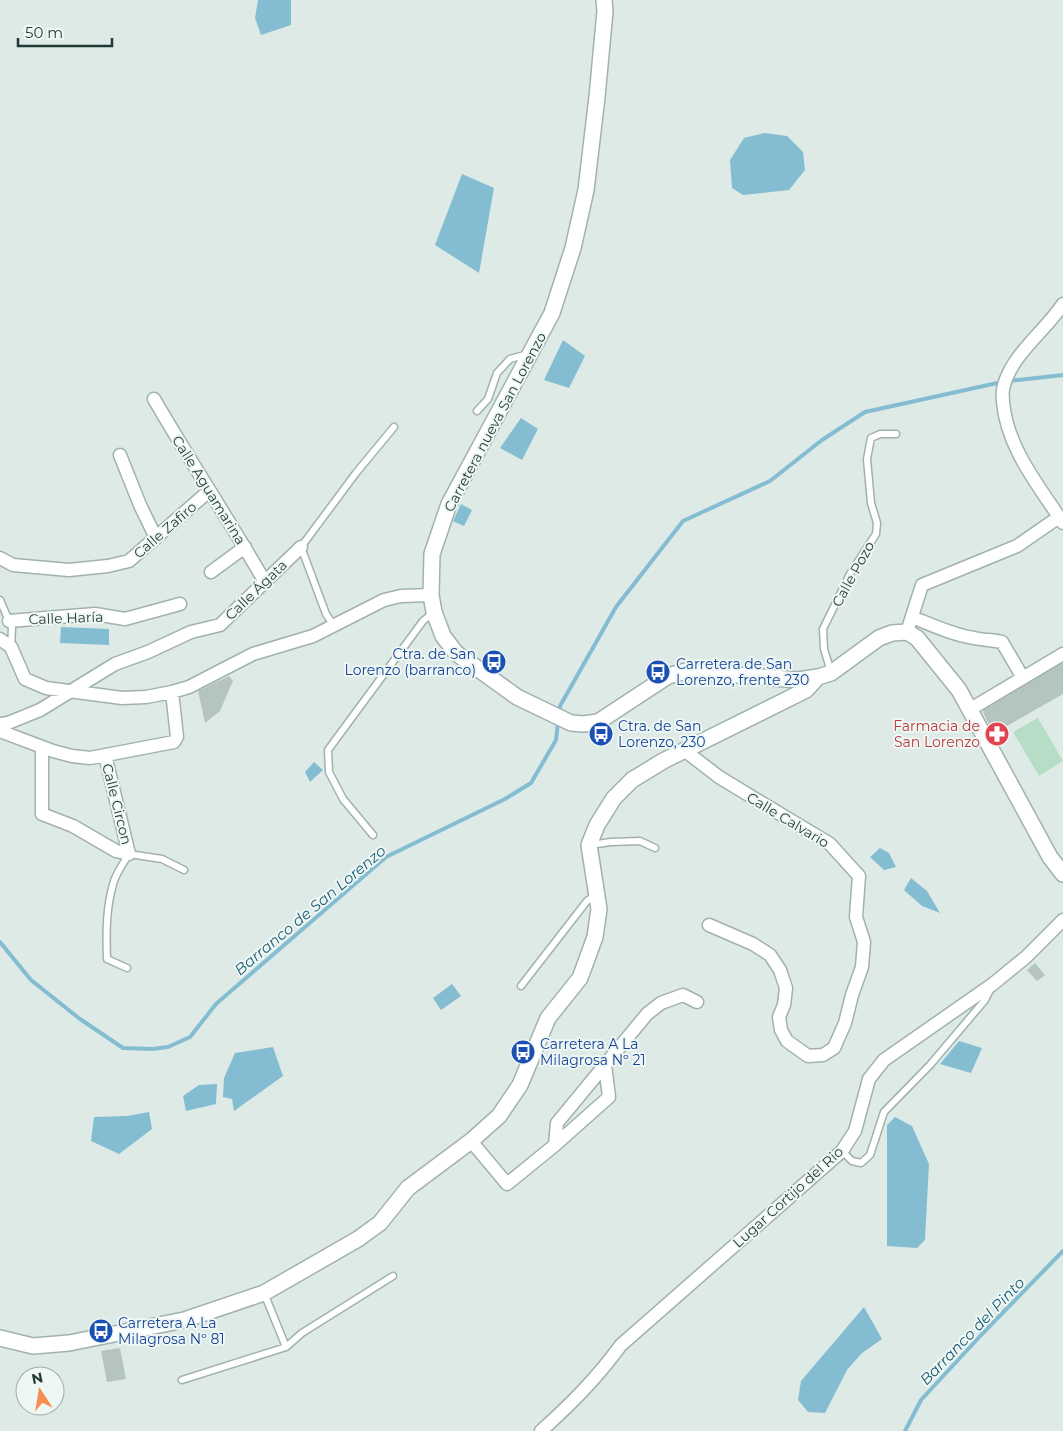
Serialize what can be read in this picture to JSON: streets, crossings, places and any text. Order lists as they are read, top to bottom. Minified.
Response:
{"streets":{"street":["Carretera nueva San Lorenzo","Calle Aguamarina","Calle Zafiro","Calle Ágata","Calle Haría","Calle Circon","Calle Calvario","Lugar Cortijo del Rio"],"lane":["Calle Pozo"]},"crossings":[["Carretera nueva San Lorenzo","Calle Pozo"],["Calle Aguamarina","Calle Zafiro"],["Calle Aguamarina","Calle Ágata"]],"water":["Barranco de San Lorenzo","Barranco del Pinto"],"places":{"bus stop":["Ctra. de San Lorenzo (barranco)","Carretera de San Lorenzo, frente 230","Ctra. de San Lorenzo, 230","Carretera A La Milagrosa Nº 21","Carretera A La Milagrosa Nº 81"],"pharmacy":["Farmacia de San Lorenzo"]},"scale_bar":"50 m","north":"top"}
